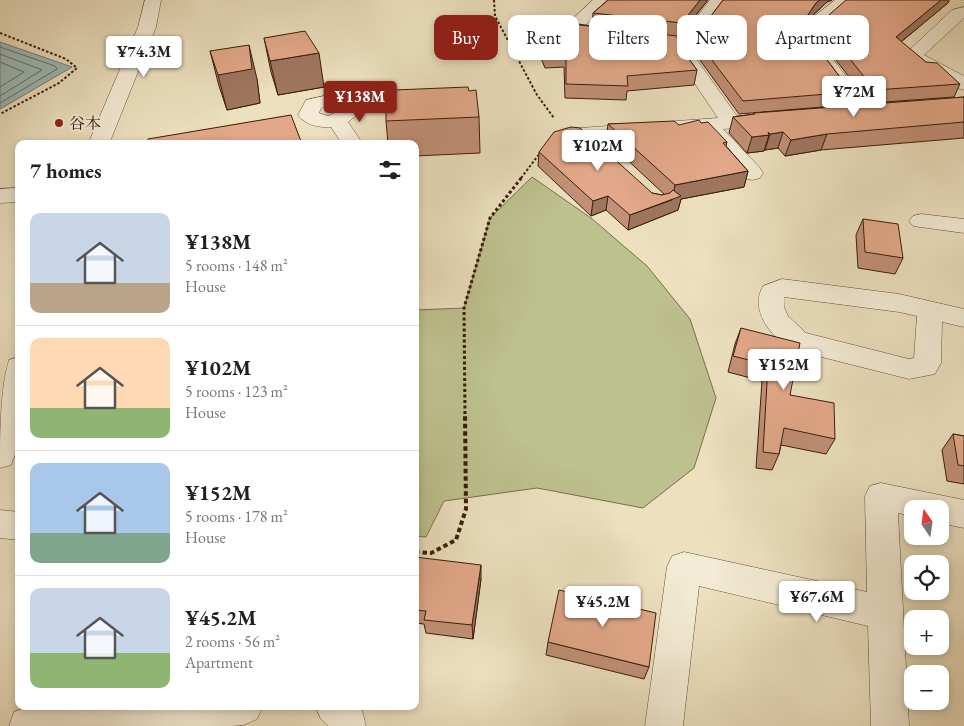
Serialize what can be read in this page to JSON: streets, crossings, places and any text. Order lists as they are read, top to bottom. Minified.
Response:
{"places":["谷本"],"north":"top","page":{"chip":["Buy","Rent","Filters","New","Apartment"],"price":["¥74.3M","¥72M","¥138M","¥102M","¥152M","¥67.6M","¥45.2M"],"heading":"7 homes","list":[{"name":"¥138M","note":"5 rooms · 148 m² · House"},{"name":"¥102M","note":"5 rooms · 123 m² · House"},{"name":"¥152M","note":"5 rooms · 178 m² · House"},{"name":"¥45.2M","note":"2 rooms · 56 m² · Apartment"}],"map_buttons":["+","−"]}}
